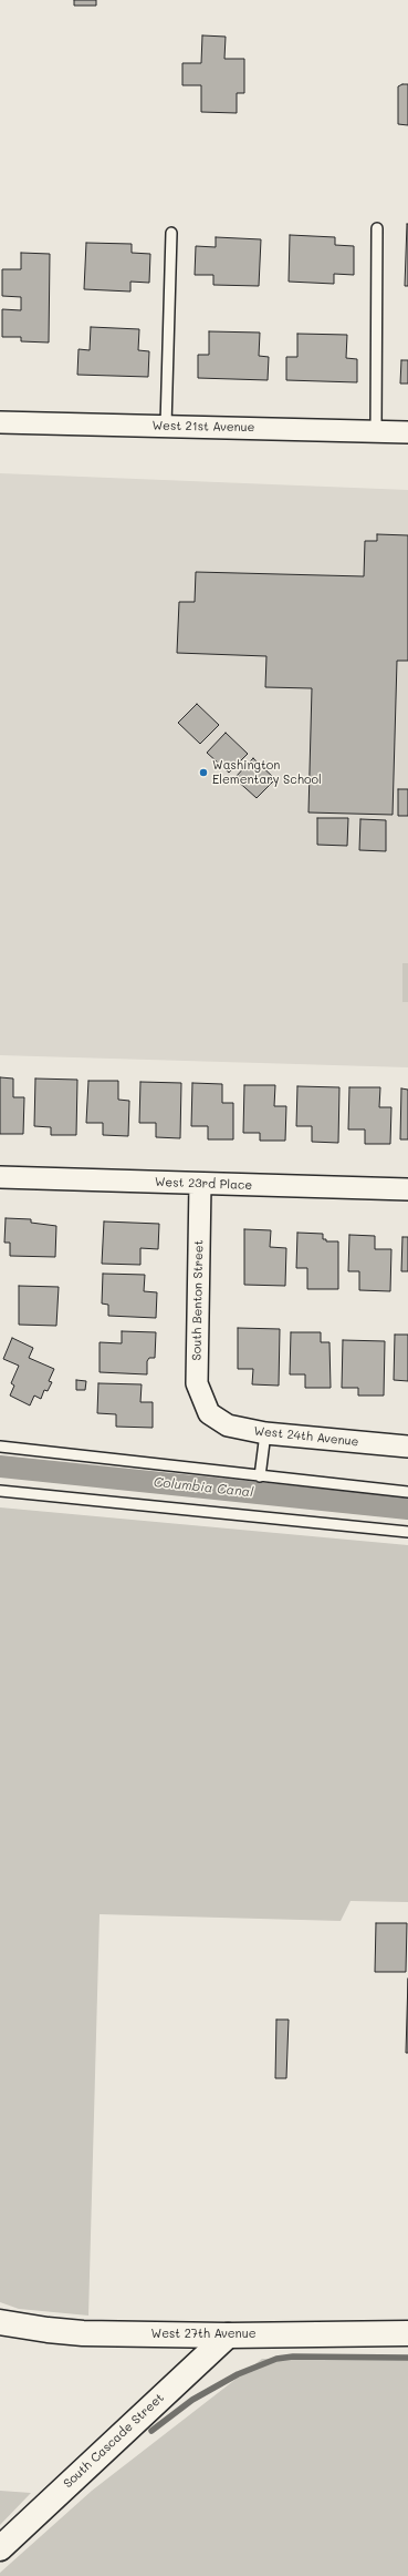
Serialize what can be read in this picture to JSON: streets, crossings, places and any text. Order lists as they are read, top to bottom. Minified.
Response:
{"streets":{"main road":["West 27th Avenue","South Cascade Street"],"street":["West 21st Avenue","West 23rd Place","South Benton Street","West 24th Avenue"]},"crossings":[["West 23rd Place","South Benton Street"],["South Benton Street","West 24th Avenue"],["West 27th Avenue","South Cascade Street"]],"water":["Columbia Canal"],"places":["Washington Elementary School"]}
